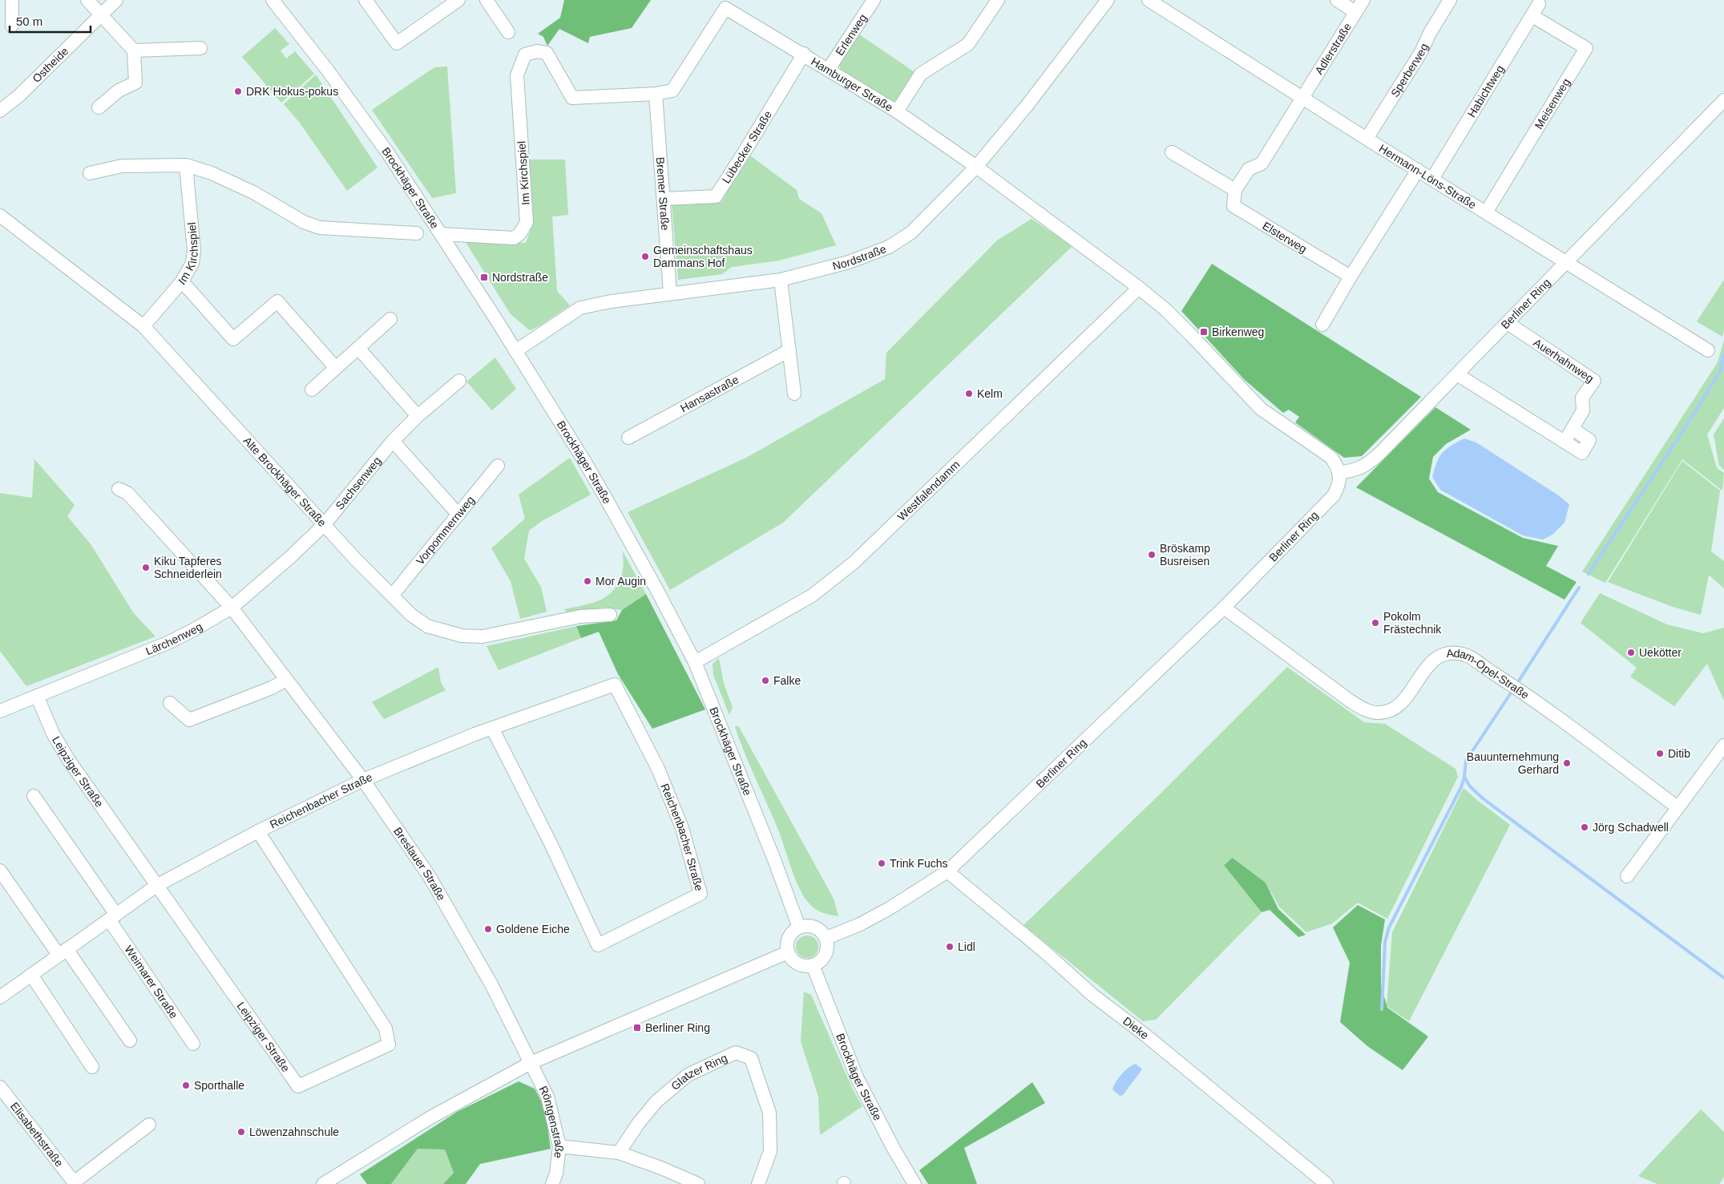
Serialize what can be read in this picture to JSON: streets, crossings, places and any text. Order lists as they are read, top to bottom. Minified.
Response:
{"streets":{"street":["Erlenweg","Adlerstraße","Ostheide","Sperberweg","Hamburger Straße","Habichtweg","Meisenweg","Lübecker Straße","Im Kirchspiel","Hermann-Löns-Straße","Brockhäger Straße","Bremer Straße","Elsterweg","Nordstraße","Berliner Ring","Auerhahnweg","Hansastraße","Alte Brockhäger Straße","Sachsenweg","Westfalendamm","Vorpommernweg","Lärchenweg","Adam-Opel-Straße","Leipziger Straße","Reichenbacher Straße","Breslauer Straße","Weimarer Straße","Dieke","Glatzer Ring","Röntgenstraße","Elisabethstraße"]},"crossings":[["Erlenweg","Hamburger Straße"],["Adlerstraße","Hermann-Löns-Straße"],["Sperberweg","Hermann-Löns-Straße"],["Hamburger Straße","Lübecker Straße"],["Hamburger Straße","Im Kirchspiel"],["Hamburger Straße","Bremer Straße"],["Hamburger Straße","Nordstraße"],["Habichtweg","Meisenweg"],["Habichtweg","Hermann-Löns-Straße"],["Meisenweg","Hermann-Löns-Straße"],["Lübecker Straße","Bremer Straße"],["Im Kirchspiel","Brockhäger Straße"],["Im Kirchspiel","Bremer Straße"],["Im Kirchspiel","Alte Brockhäger Straße"],["Hermann-Löns-Straße","Berliner Ring"],["Brockhäger Straße","Nordstraße"],["Brockhäger Straße","Berliner Ring"],["Brockhäger Straße","Westfalendamm"],["Bremer Straße","Nordstraße"],["Berliner Ring","Auerhahnweg"],["Berliner Ring","Adam-Opel-Straße"],["Berliner Ring","Dieke"],["Alte Brockhäger Straße","Sachsenweg"],["Alte Brockhäger Straße","Vorpommernweg"],["Alte Brockhäger Straße","Lärchenweg"],["Sachsenweg","Lärchenweg"],["Lärchenweg","Leipziger Straße"],["Lärchenweg","Breslauer Straße"],["Leipziger Straße","Reichenbacher Straße"],["Reichenbacher Straße","Breslauer Straße"],["Breslauer Straße","Röntgenstraße"]],"places":{"other":["DRK Hokus-pokus","Gemeinschaftshaus Dammans Hof","Kelm","Bröskamp Busreisen","Kiku Tapferes Schneiderlein","Mor Augin","Pokolm Frästechnik","Uekötter","Falke","Ditib","Bauunternehmung Gerhard","Jörg Schadwell","Trink Fuchs","Goldene Eiche","Lidl","Sporthalle","Löwenzahnschule"],"transit":["Nordstraße","Birkenweg","Berliner Ring"]},"scale_bar":"50 m"}
